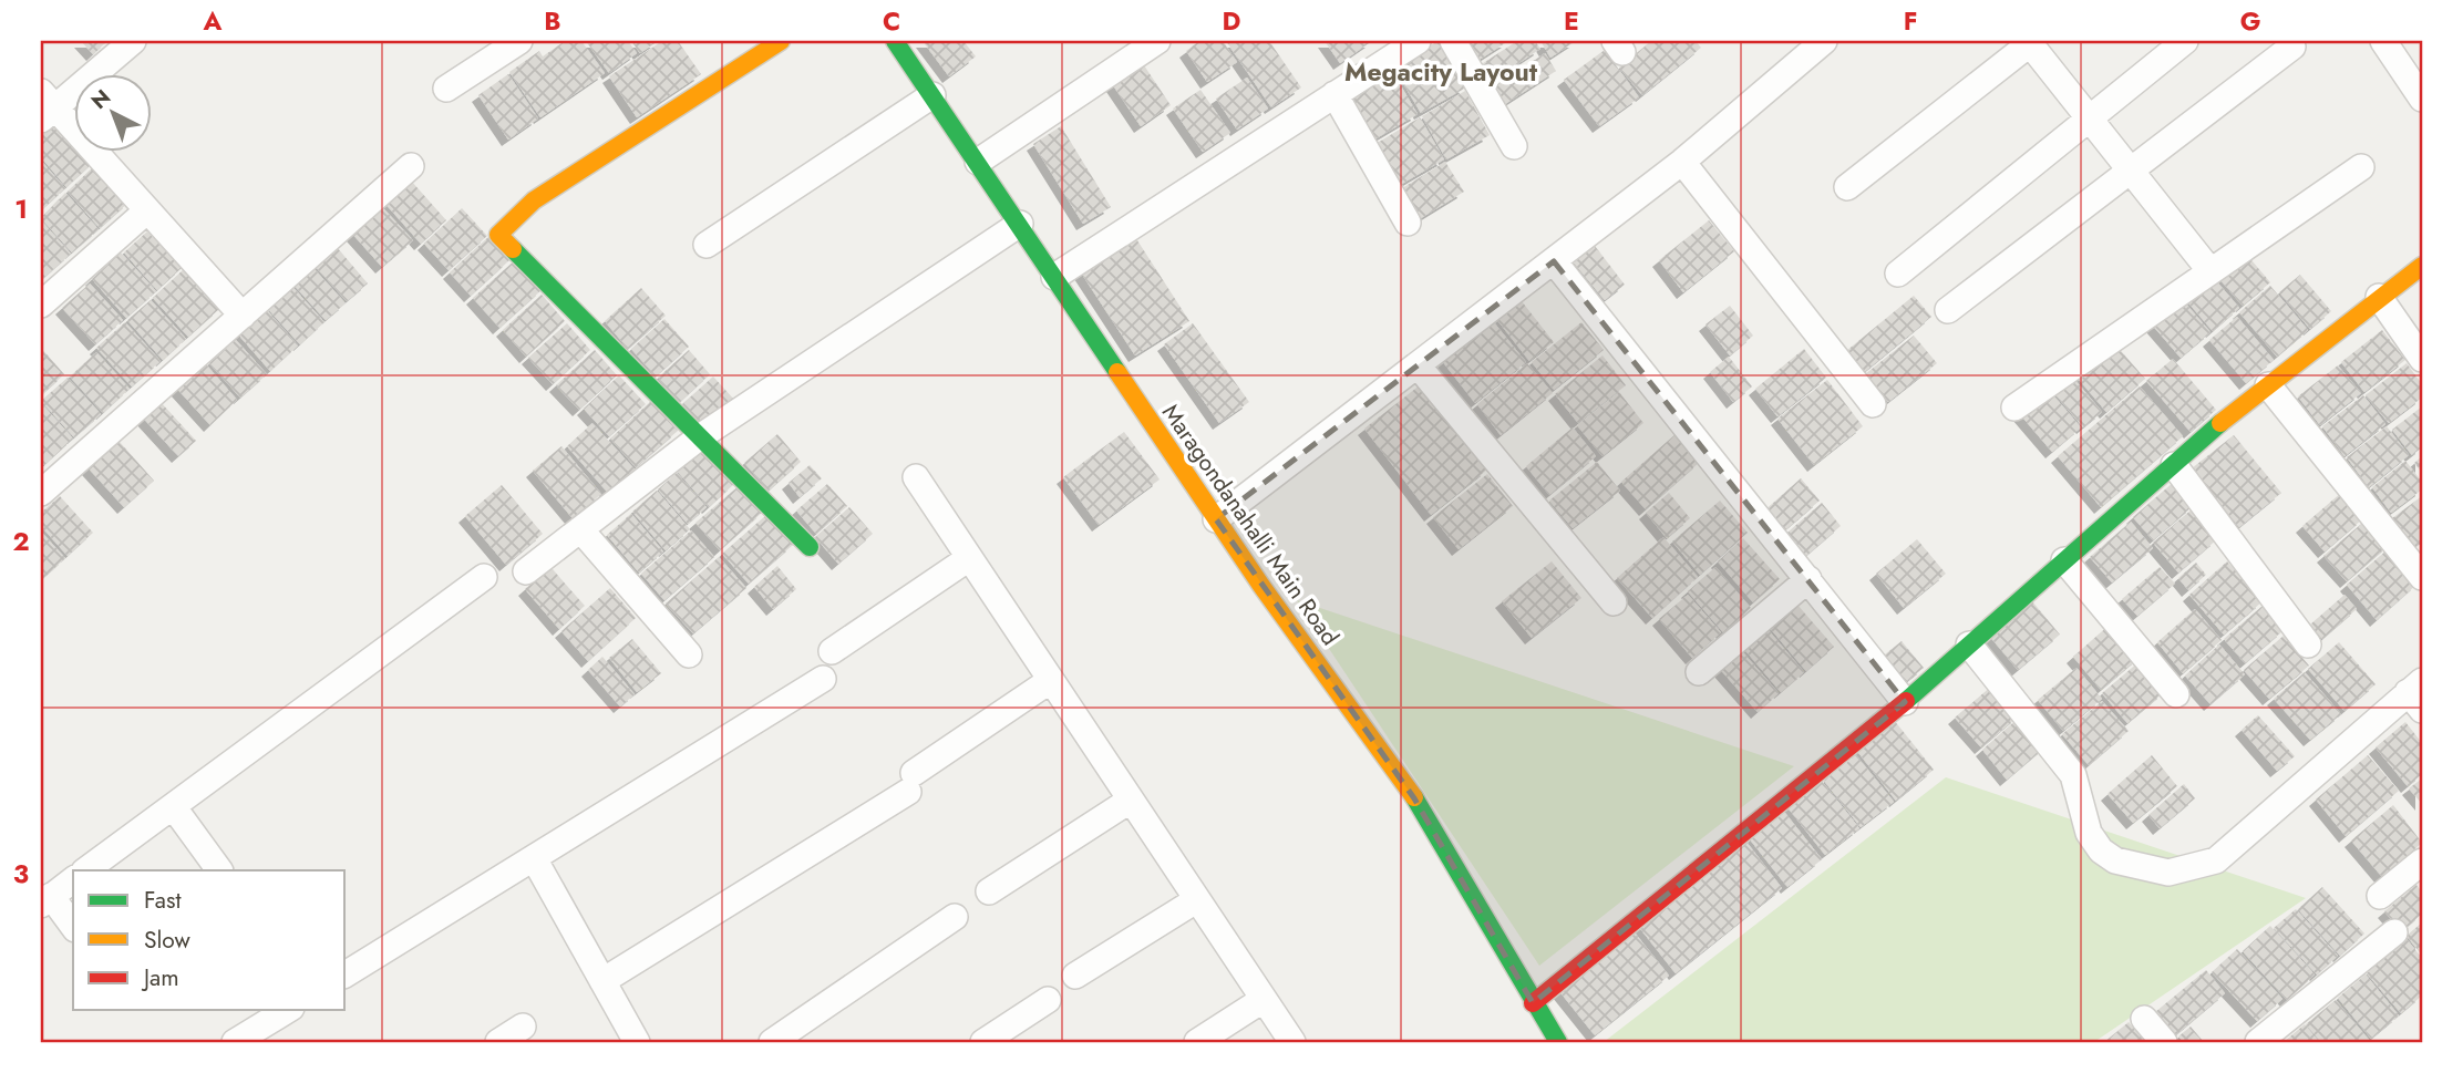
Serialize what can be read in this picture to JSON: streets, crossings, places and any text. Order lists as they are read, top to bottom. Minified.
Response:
{"streets":{"street":["Maragondanahalli Main Road"]},"districts":["Megacity Layout"],"legend":["Fast","Slow","Jam"],"north":"top left","grid":{"columns":["A","B","C","D","E","F","G"],"rows":["1","2","3"]}}
